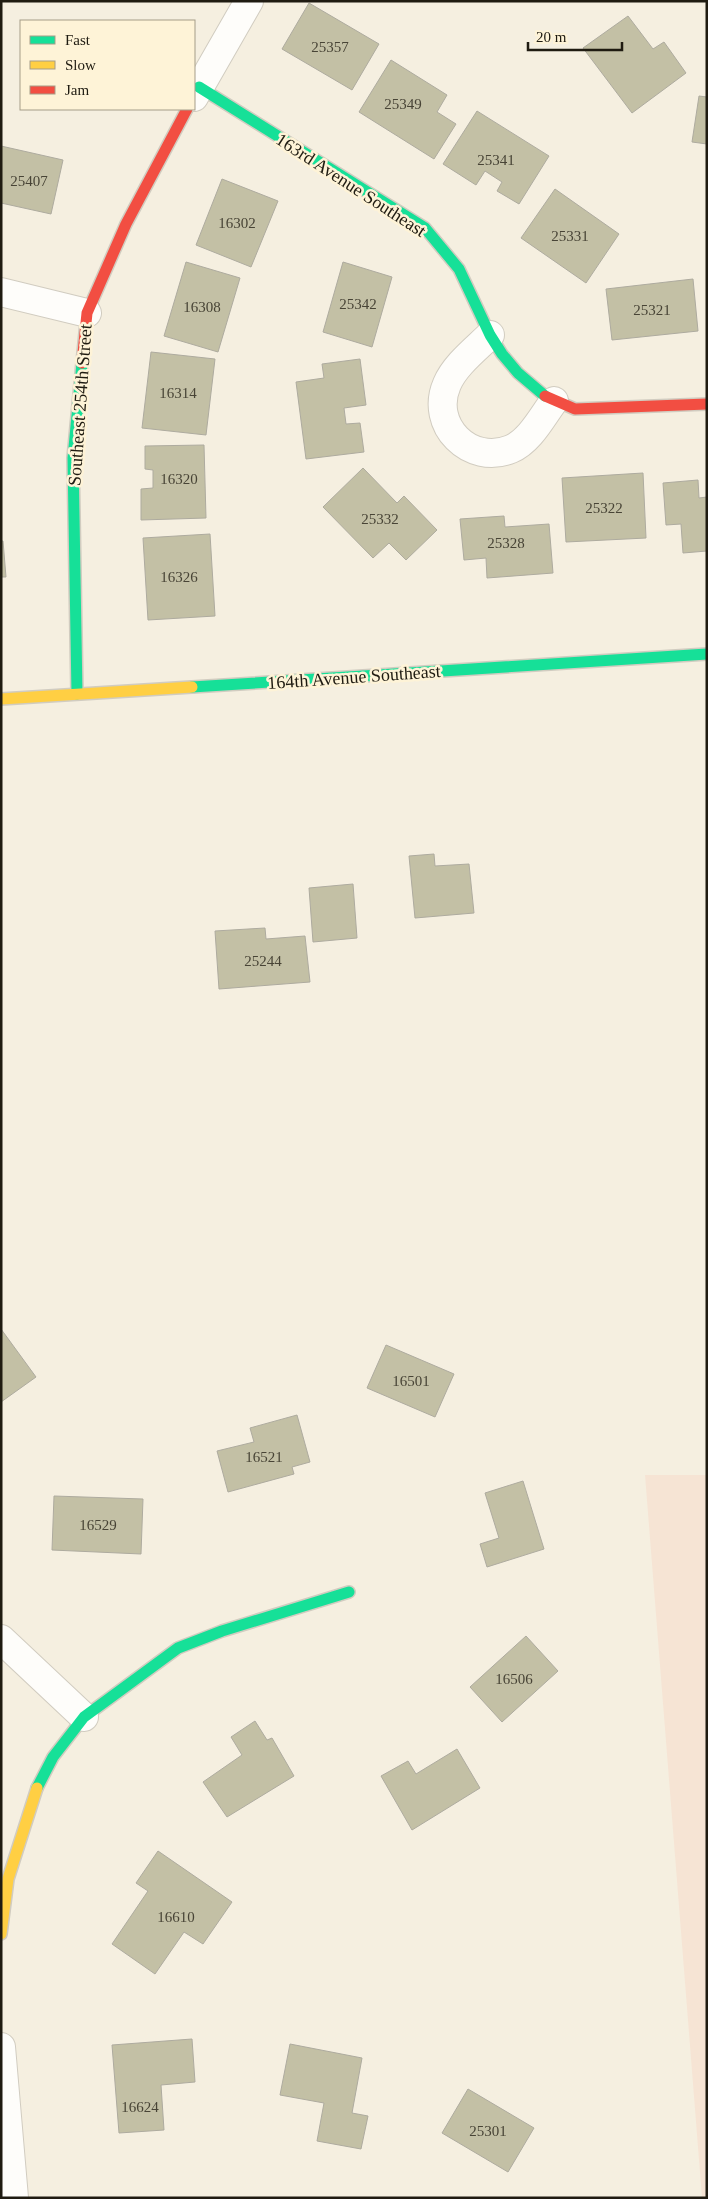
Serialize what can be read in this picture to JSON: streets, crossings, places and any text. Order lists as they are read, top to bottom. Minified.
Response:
{"streets":{"street":["163rd Avenue Southeast","Southeast 254th Street","164th Avenue Southeast"]},"crossings":[["Southeast 254th Street","164th Avenue Southeast"]],"house_numbers":["25357","25349","25341","25407","16302","25331","25342","16308","25321","16314","16320","25322","25332","25328","16326","25244","16501","16521","16529","16506","16610","16624","25301"],"legend":["Fast","Slow","Jam"],"scale_bar":"20 m"}
